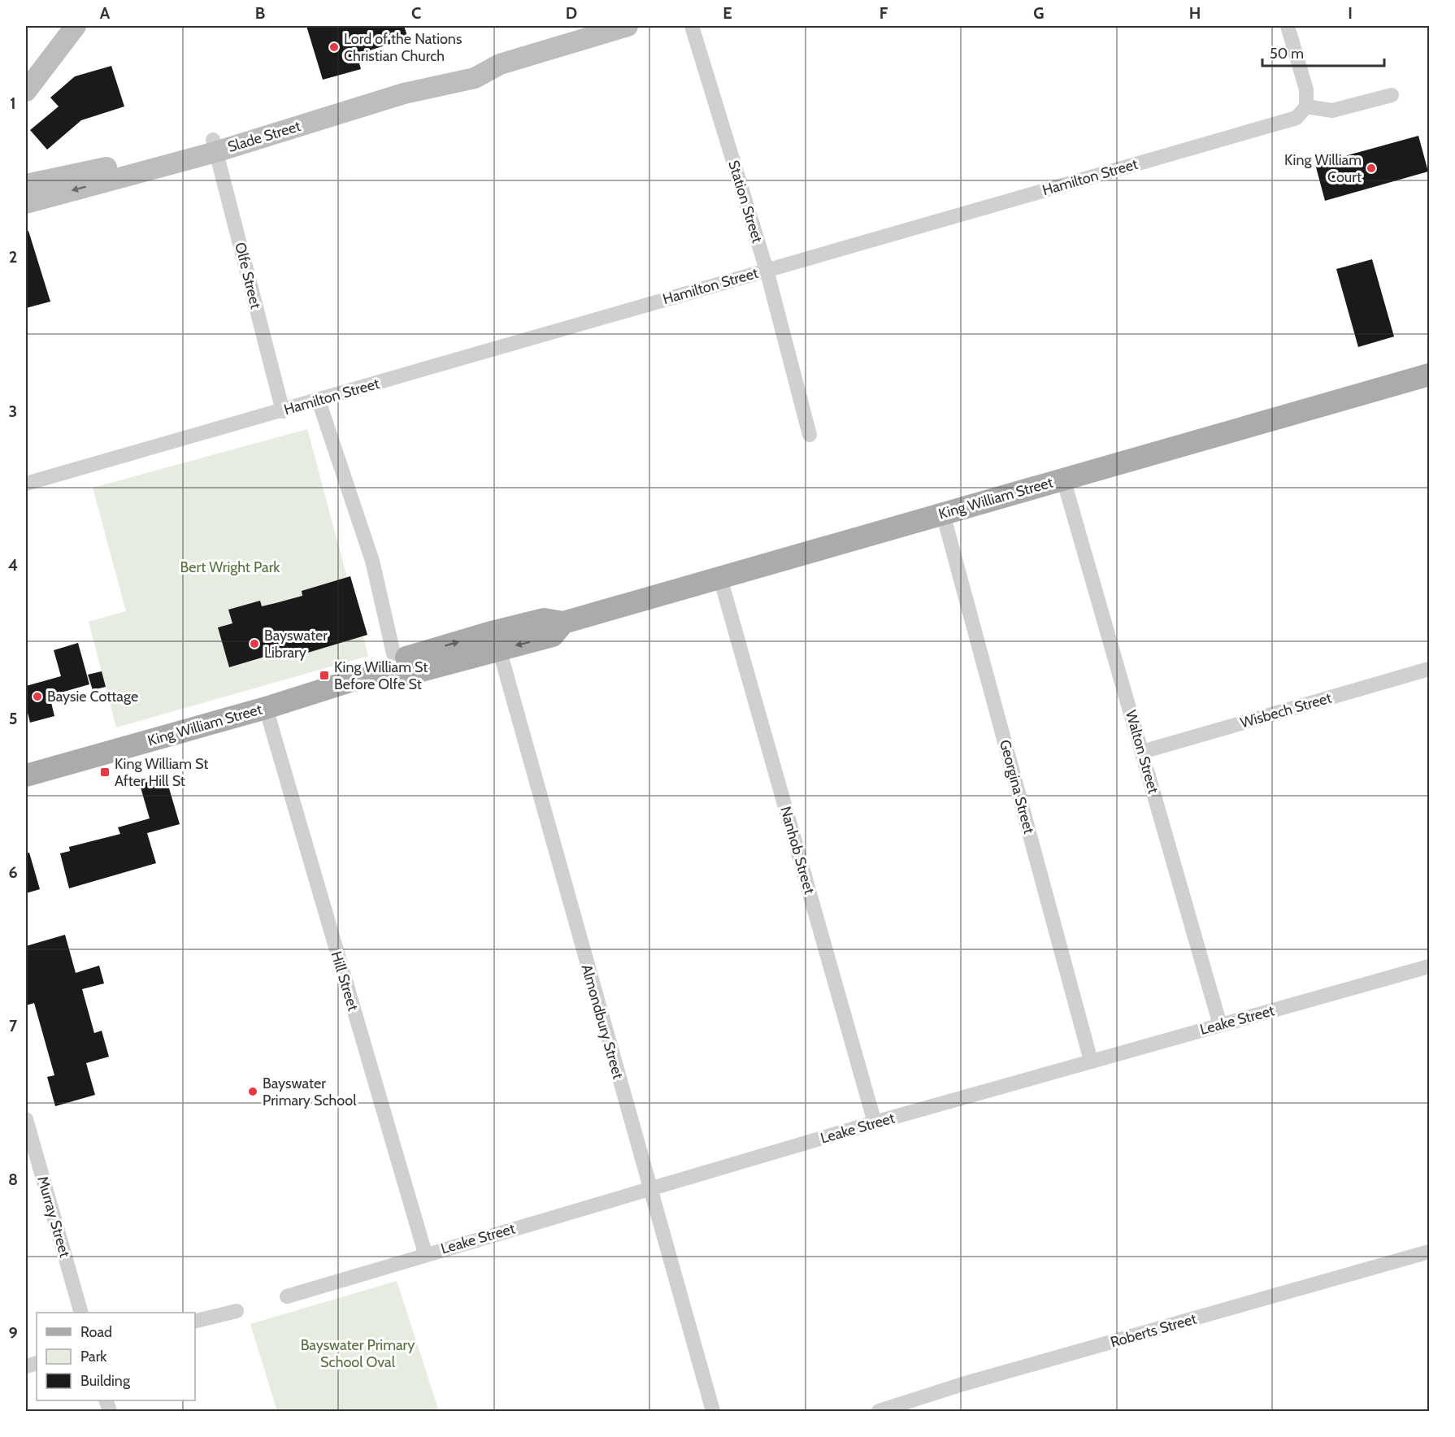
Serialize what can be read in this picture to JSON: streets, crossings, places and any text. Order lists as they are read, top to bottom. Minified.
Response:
{"streets":{"main road":["King William Street"],"street":["Slade Street","Hamilton Street","Station Street","Olfe Street","Wisbech Street","Walton Street","Georgina Street","Nanhob Street","Hill Street","Leake Street","Almondbury Street","Murray Street","Roberts Street"]},"crossings":[["Slade Street","Olfe Street"],["Hamilton Street","Station Street"],["Hamilton Street","Olfe Street"],["King William Street","Walton Street"],["King William Street","Georgina Street"],["King William Street","Nanhob Street"],["King William Street","Hill Street"],["King William Street","Almondbury Street"],["Wisbech Street","Walton Street"],["Walton Street","Leake Street"],["Georgina Street","Leake Street"],["Nanhob Street","Leake Street"],["Hill Street","Leake Street"],["Leake Street","Almondbury Street"]],"parks":["Bert Wright Park","Bayswater Primary School Oval"],"places":{"other":["Lord of the Nations Christian Church","King William Court","Bayswater Library","Baysie Cottage","Bayswater Primary School"],"transit":["King William St Before Olfe St","King William St After Hill St"]},"legend":["Road","Park","Building"],"scale_bar":"50 m","grid":{"columns":["A","B","C","D","E","F","G","H","I"],"rows":["1","2","3","4","5","6","7","8","9"]}}
